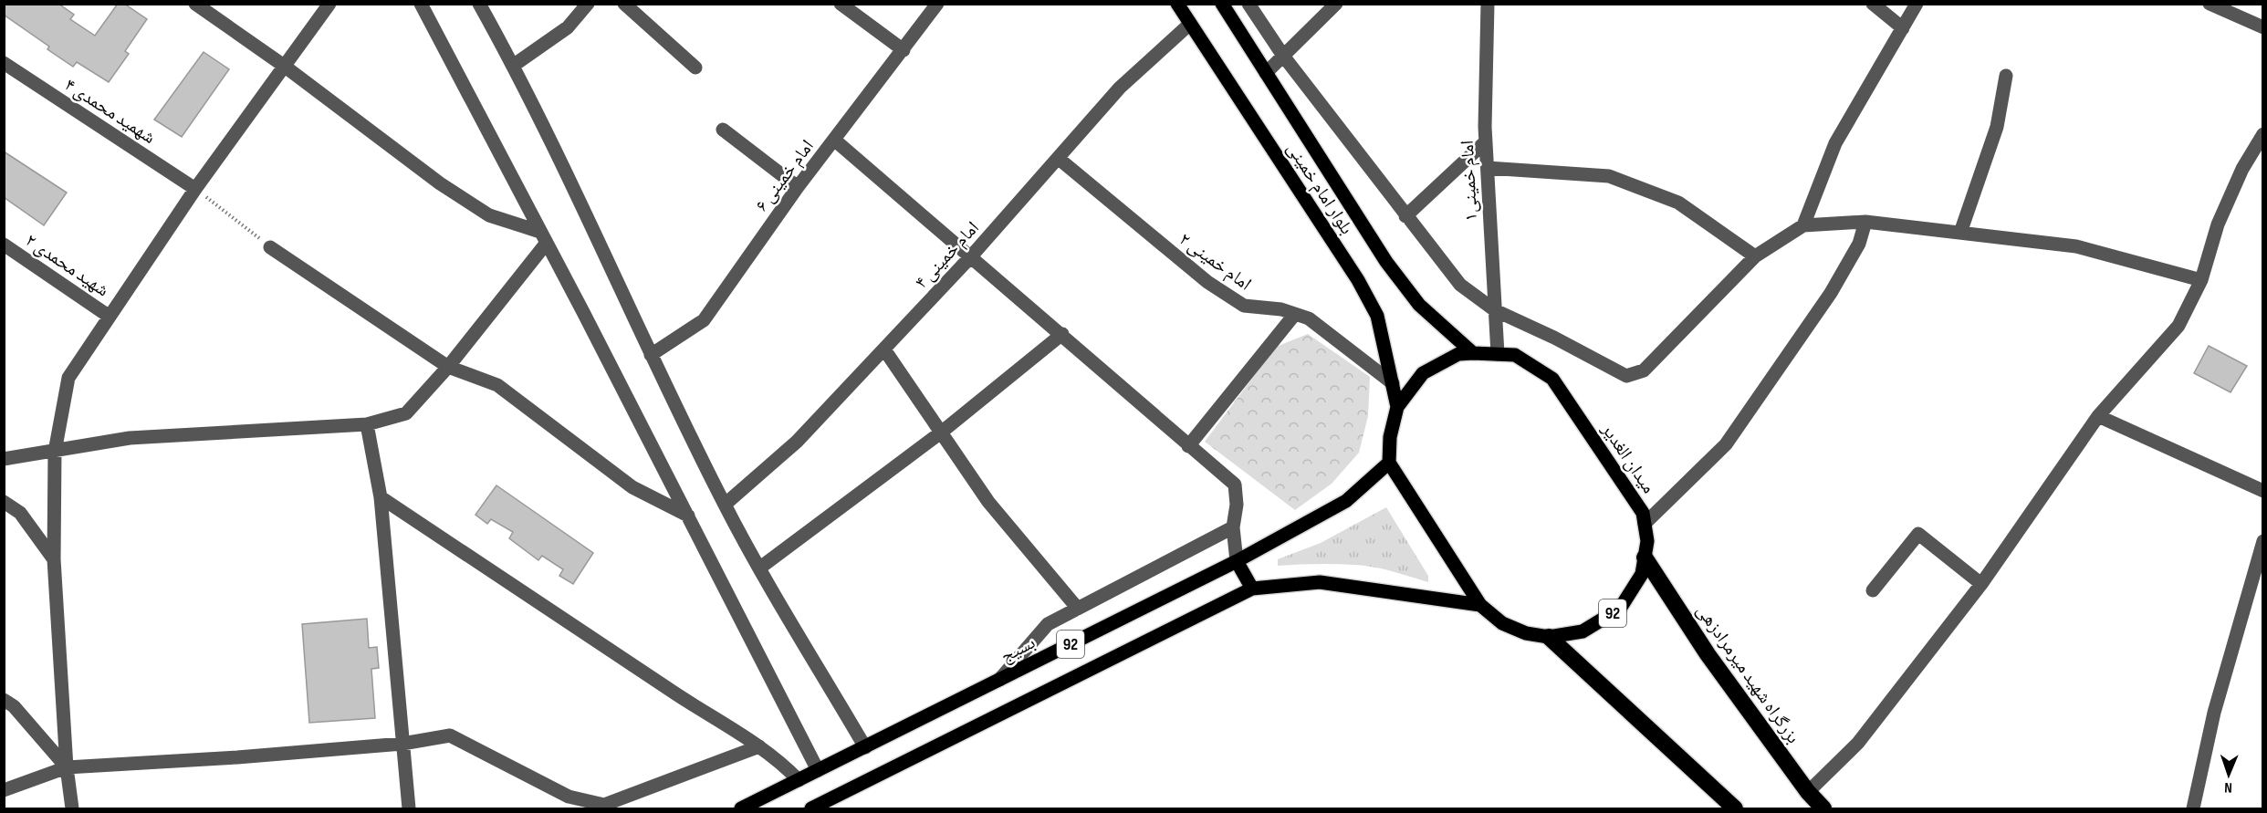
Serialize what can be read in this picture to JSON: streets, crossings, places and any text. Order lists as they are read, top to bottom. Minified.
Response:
{"streets":{"highway":["بزرگراه شهید میرمرادزهی"],"main road":["بلوار امام خمینی","میدان الغدیر","92","بسیج"],"street":["شهمید محمدی ۴","امام خمینی ۶","امام خمینی۱","امام خمینی ۴","امام خمینی ۲","شهید محمدی ۲"]},"crossings":[["امام خمینی۱","میدان الغدیر"],["بلوار امام خمینی","امام خمینی ۴"],["بلوار امام خمینی","امام خمینی ۲"],["بلوار امام خمینی","میدان الغدیر"],["امام خمینی ۴","امام خمینی ۲"],["میدان الغدیر","92"],["میدان الغدیر","بسیج"],["میدان الغدیر","بزرگراه شهید میرمرادزهی"]],"north":"bottom"}
